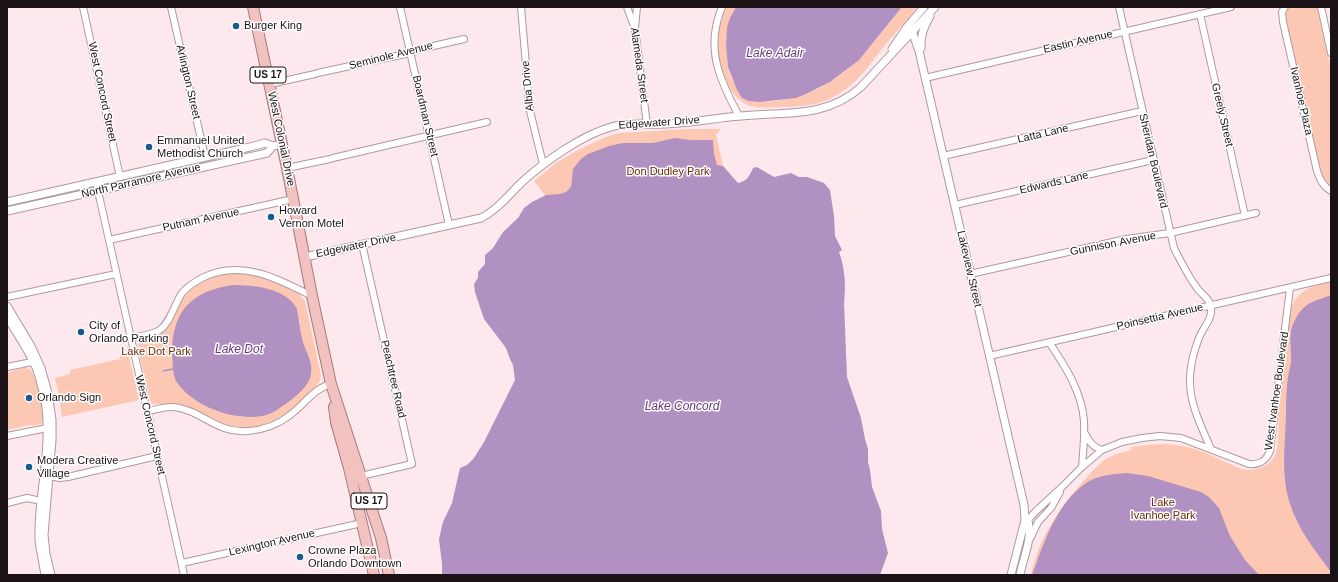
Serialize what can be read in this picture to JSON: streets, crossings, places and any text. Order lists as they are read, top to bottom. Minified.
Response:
{"streets":{"highway":["US 17","West Colonial Drive"],"street":["Eastin Avenue","Seminole Avenue","Alameda Street","Arlington Street","Alba Drive","West Concord Street","Ivanhoe Plaza","Greely Street","Boardman Street","Edgewater Drive","Latta Lane","Sheridan Boulevard","North Parramore Avenue","Edwards Lane","Putnam Avenue","Gunnison Avenue","Lakeview Street","Poinsettia Avenue","Peachtree Road","West Ivanhoe Boulevard","Lexington Avenue"]},"crossings":[["Eastin Avenue","Greely Street"],["Eastin Avenue","Sheridan Boulevard"],["Eastin Avenue","Lakeview Street"],["Seminole Avenue","Boardman Street"],["Seminole Avenue","West Colonial Drive"],["Alameda Street","Edgewater Drive"],["Arlington Street","North Parramore Avenue"],["Alba Drive","Edgewater Drive"],["West Concord Street","North Parramore Avenue"],["West Concord Street","Putnam Avenue"],["West Concord Street","Lexington Avenue"],["Greely Street","Gunnison Avenue"],["Boardman Street","Edgewater Drive"],["Edgewater Drive","West Colonial Drive"],["Edgewater Drive","Lakeview Street"],["Edgewater Drive","Peachtree Road"],["Latta Lane","Sheridan Boulevard"],["Latta Lane","Lakeview Street"],["West Colonial Drive","North Parramore Avenue"],["West Colonial Drive","Putnam Avenue"],["West Colonial Drive","Peachtree Road"],["West Colonial Drive","Lexington Avenue"],["Sheridan Boulevard","Edwards Lane"],["Sheridan Boulevard","Gunnison Avenue"],["Sheridan Boulevard","Poinsettia Avenue"],["Edwards Lane","Lakeview Street"],["Gunnison Avenue","Lakeview Street"],["Lakeview Street","Poinsettia Avenue"],["Lakeview Street","West Ivanhoe Boulevard"],["Poinsettia Avenue","West Ivanhoe Boulevard"]],"water":["Lake Adair","Lake Dot","Lake Concord"],"parks":["Don Dudley Park","Lake Dot Park","Lake Ivanhoe Park"],"places":["Burger King","Emmanuel United Methodist Church","Howard Vernon Motel","City of Orlando Parking","Orlando Sign","Modera Creative Village","Crowne Plaza Orlando Downtown"]}
